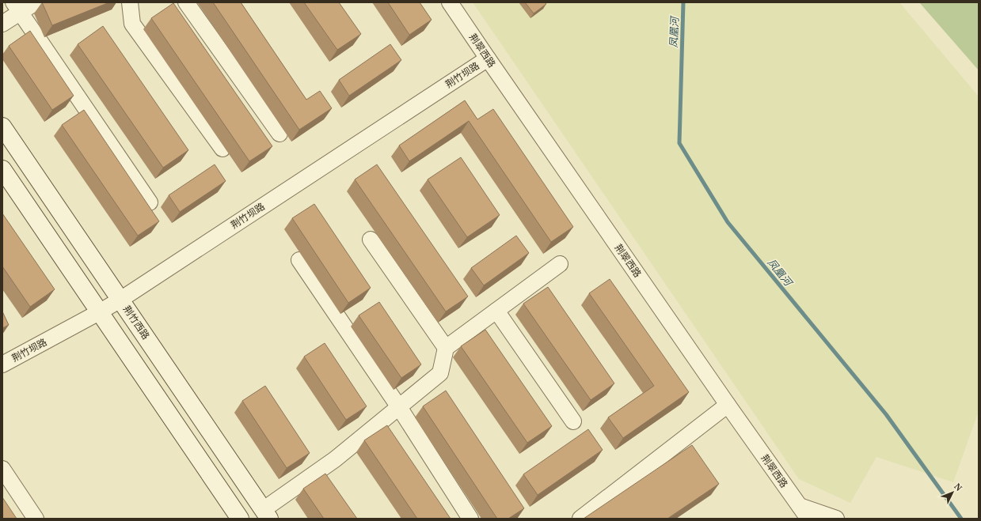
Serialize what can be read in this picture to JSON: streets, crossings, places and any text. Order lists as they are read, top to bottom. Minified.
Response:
{"streets":{"main road":["荆竹西路"],"street":["荆翠西路","荆竹坝路"]},"crossings":[["荆翠西路","荆竹坝路"],["荆竹坝路","荆竹西路"]],"water":["凤凰河"],"north":"top right"}
